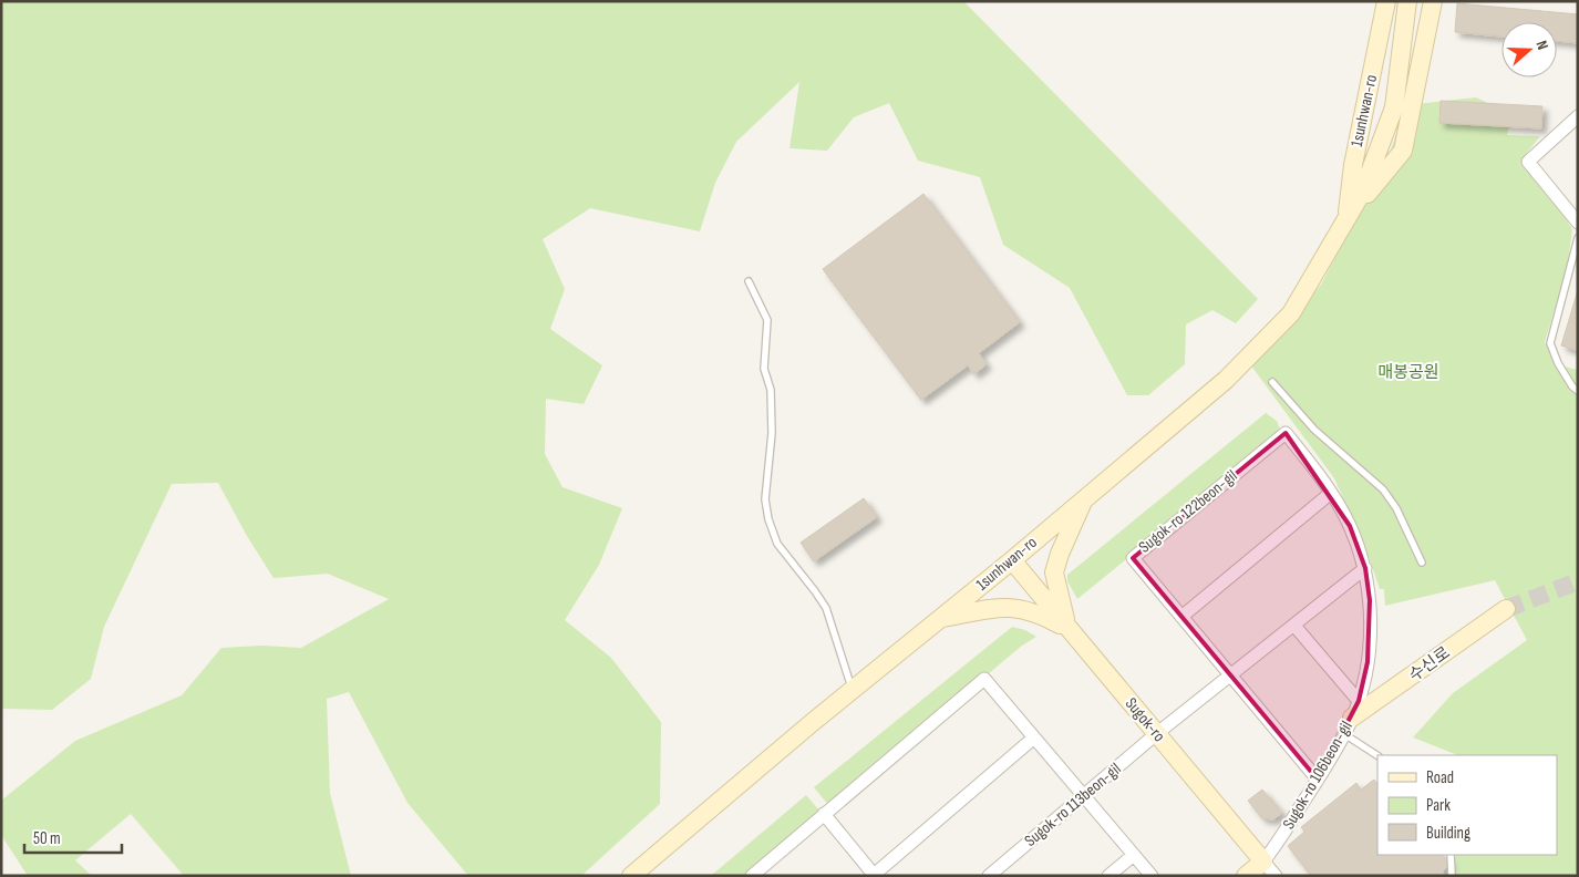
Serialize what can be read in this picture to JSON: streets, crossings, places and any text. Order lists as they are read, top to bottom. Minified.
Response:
{"streets":{"main road":["1sunhwan-ro","수신로","Sugok-ro"],"street":["Sugok-ro 122beon-gil","Sugok-ro 106beon-gil","Sugok-ro 113beon-gil"]},"crossings":[["1sunhwan-ro","Sugok-ro"],["Sugok-ro 122beon-gil","Sugok-ro 106beon-gil"],["Sugok-ro 122beon-gil","Sugok-ro 113beon-gil"],["수신로","Sugok-ro 106beon-gil"],["Sugok-ro","Sugok-ro 106beon-gil"],["Sugok-ro","Sugok-ro 113beon-gil"],["Sugok-ro 106beon-gil","Sugok-ro 113beon-gil"]],"parks":["매봉공원"],"legend":["Road","Park","Building"],"scale_bar":"50 m","north":"right"}
